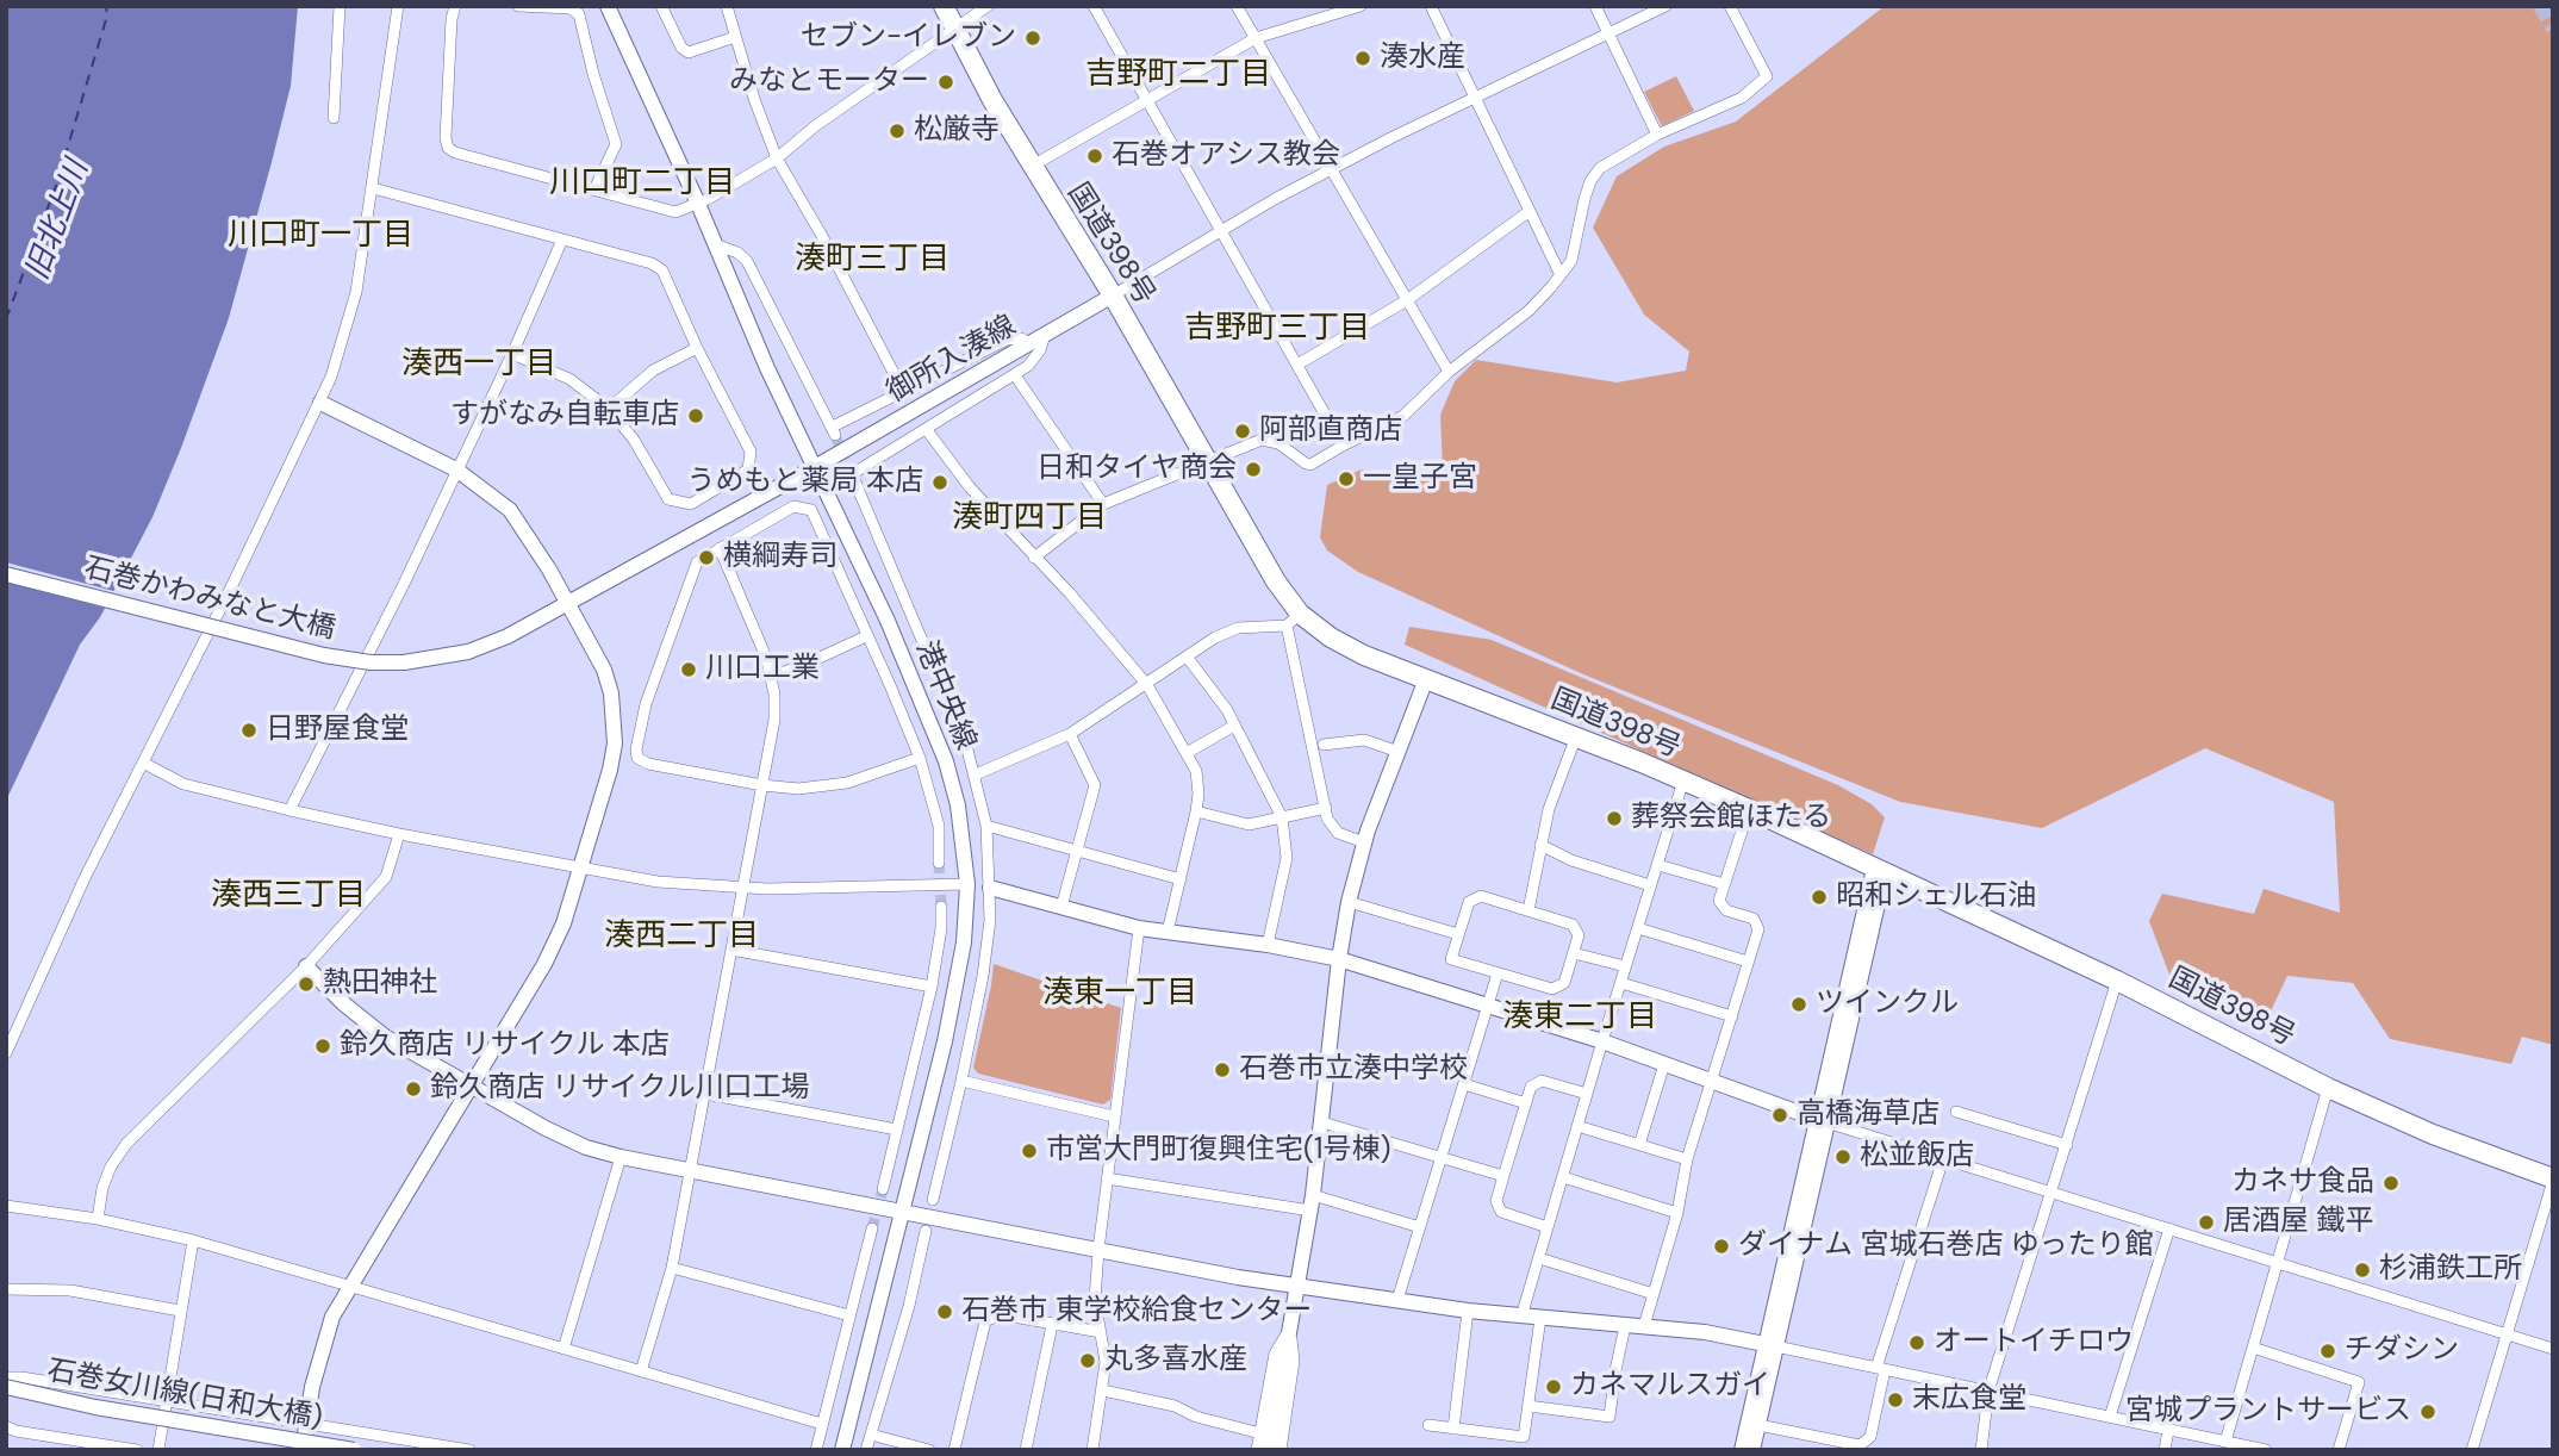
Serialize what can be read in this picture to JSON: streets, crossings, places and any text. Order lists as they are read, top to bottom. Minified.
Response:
{"streets":{"highway":["国道398号"],"street":["御所入湊線","石巻かわみなと大橋","港中央線","石巻女川線(日和大橋)"]},"crossings":[["国道398号","御所入湊線"],["御所入湊線","石巻かわみなと大橋"],["御所入湊線","港中央線"]],"districts":["吉野町二丁目","川口町二丁目","川口町一丁目","湊町三丁目","吉野町三丁目","湊西一丁目","湊町四丁目","湊西三丁目","湊西二丁目","湊東一丁目","湊東二丁目"],"water":["旧北上川"],"places":["セブン-イレブン","湊水産","みなとモーター","松厳寺","石巻オアシス教会","すがなみ自転車店","阿部直商店","日和タイヤ商会","一皇子宮","うめもと薬局 本店","横綱寿司","川口工業","日野屋食堂","葬祭会館ほたる","昭和シェル石油","熱田神社","ツインクル","鈴久商店 リサイクル 本店","石巻市立湊中学校","鈴久商店 リサイクル川口工場","高橋海草店","市営大門町復興住宅(1号棟)","松並飯店","カネサ食品","居酒屋 鐵平","ダイナム 宮城石巻店 ゆったり館","杉浦鉄工所","石巻市 東学校給食センター","オートイチロウ","チダシン","丸多喜水産","カネマルスガイ","末広食堂","宮城プラントサービス"]}
